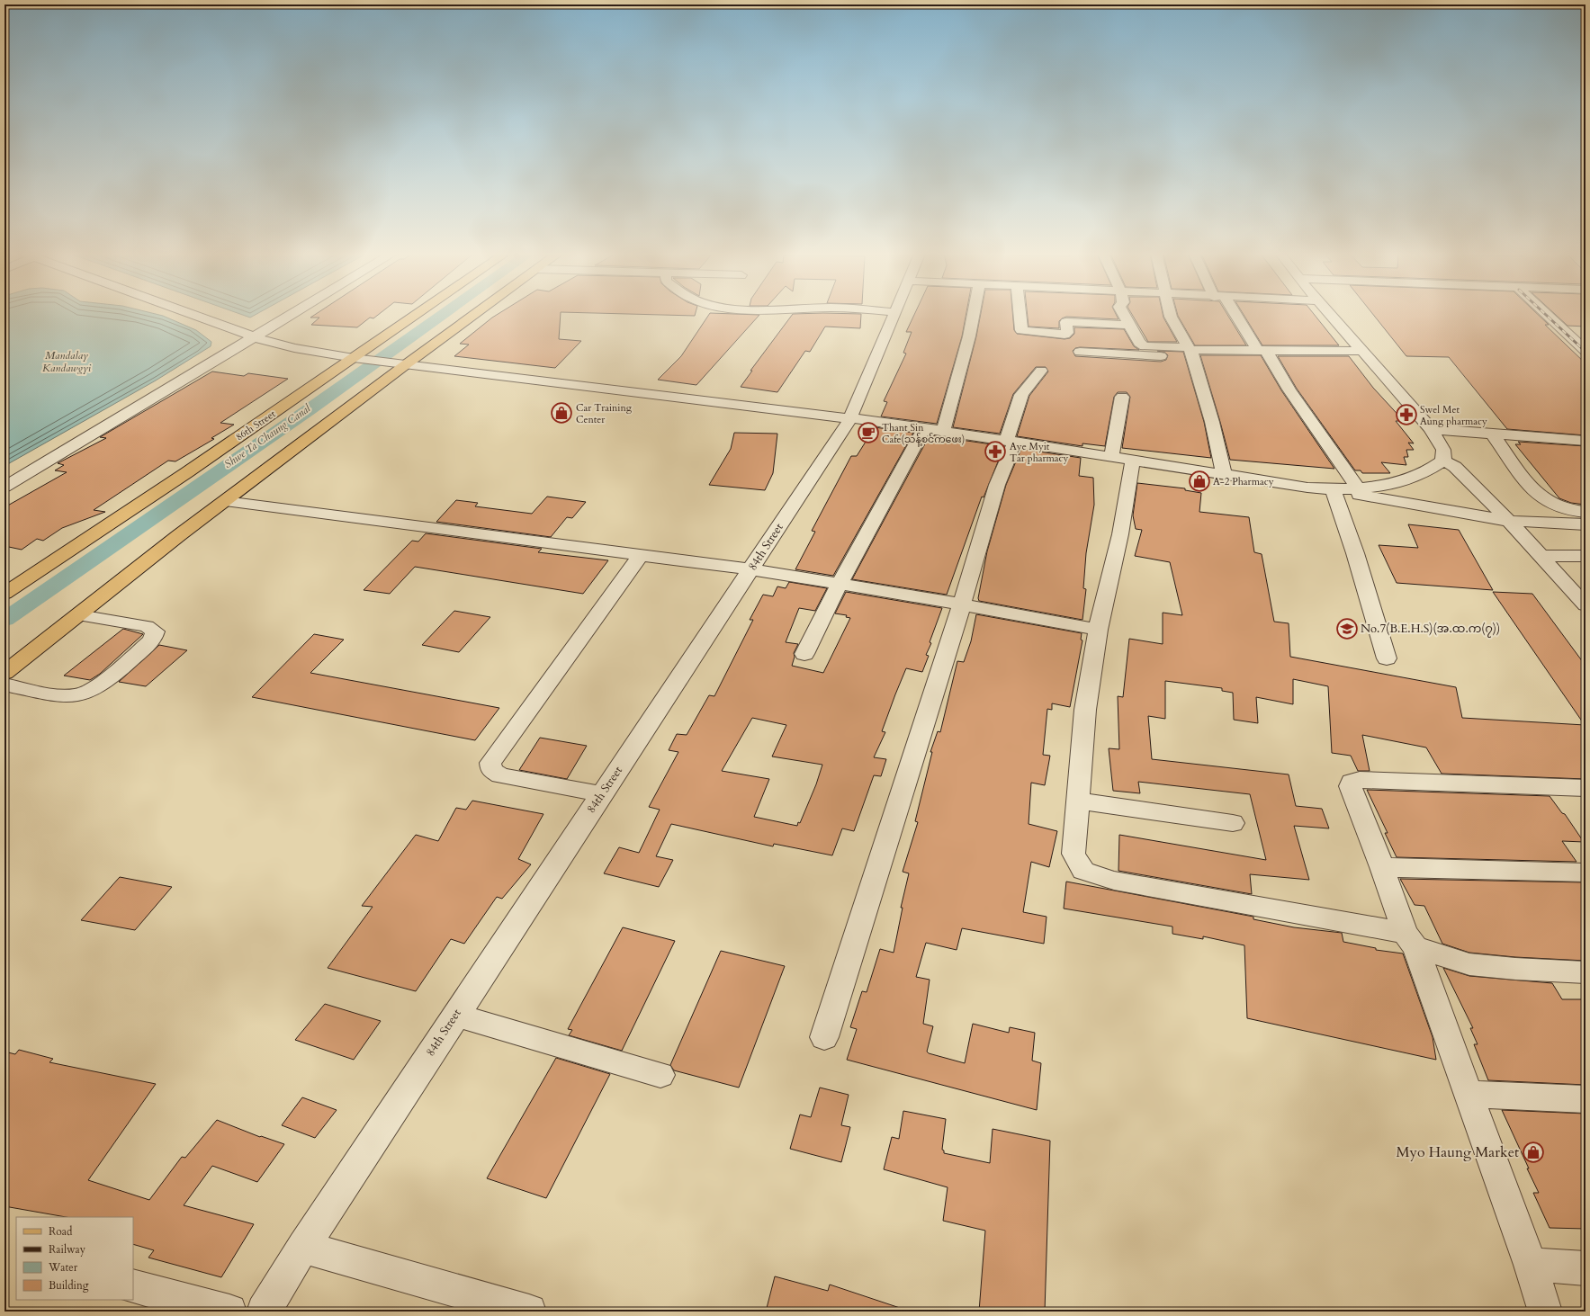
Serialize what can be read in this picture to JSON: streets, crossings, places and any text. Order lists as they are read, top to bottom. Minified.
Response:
{"streets":{"main road":["86th Street"],"street":["84th Street"]},"water":["Mandalay Kandawgyi","Shwe Ta Chaung Canal"],"places":{"shop":["Car Training Center","A-2 Pharmacy","Myo Haung Market"],"pharmacy":["Swel Met Aung pharmacy","Aye Myit Tar pharmacy"],"cafe":["Thant Sin Cafe(သန့်စင်ကဖေး)"],"school or university":["No.7(B.E.H.S)(အ.ထ.က(၇))"]},"legend":["Road","Railway","Water","Building"]}
